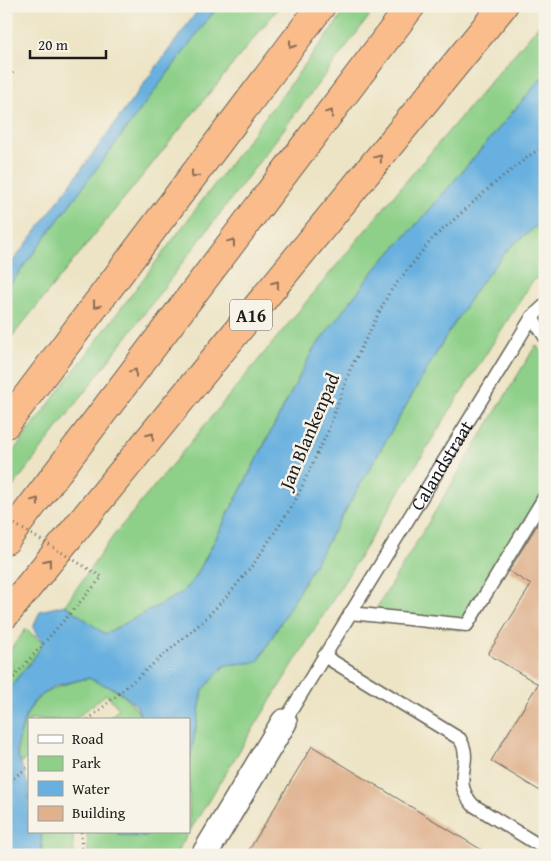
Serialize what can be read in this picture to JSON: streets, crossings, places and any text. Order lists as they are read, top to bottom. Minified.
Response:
{"streets":{"highway":["A16"],"street":["Calandstraat"],"path":["Jan Blankenpad"]},"legend":["Road","Park","Water","Building"],"scale_bar":"20 m"}
